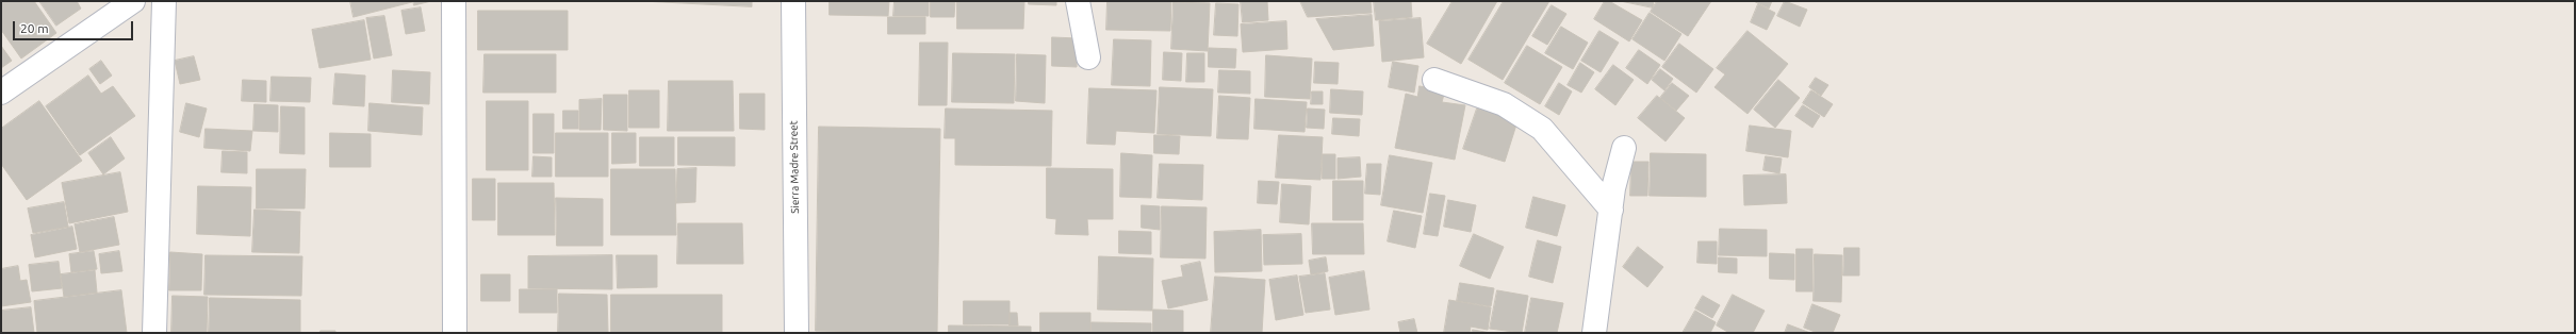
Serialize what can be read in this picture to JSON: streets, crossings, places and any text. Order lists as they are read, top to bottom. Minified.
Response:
{"streets":{"street":["Sierra Madre Street"]},"scale_bar":"20 m"}
